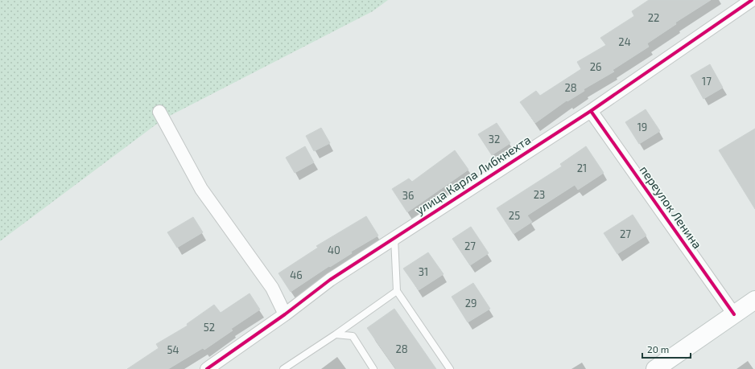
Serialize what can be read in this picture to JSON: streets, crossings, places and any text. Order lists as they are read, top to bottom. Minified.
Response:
{"streets":{"street":["улица Карла Либкнехта","переулок Ленина"]},"crossings":[["улица Карла Либкнехта","переулок Ленина"]],"house_numbers":["22","24","26","17","28","19","32","21","23","36","25","27","27","40","31","46","29","52","28","54"],"scale_bar":"20 m"}
